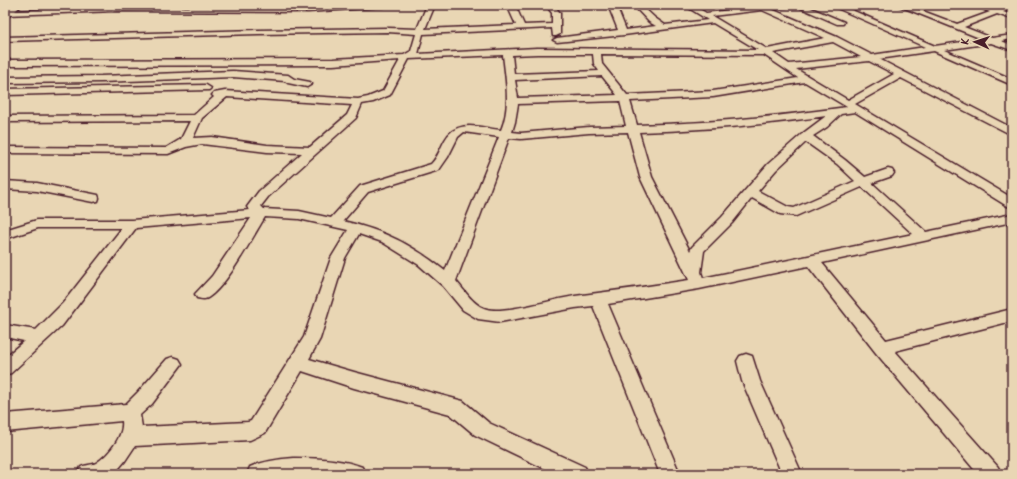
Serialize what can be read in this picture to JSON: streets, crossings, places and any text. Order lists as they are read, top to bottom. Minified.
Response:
{"north":"left"}
